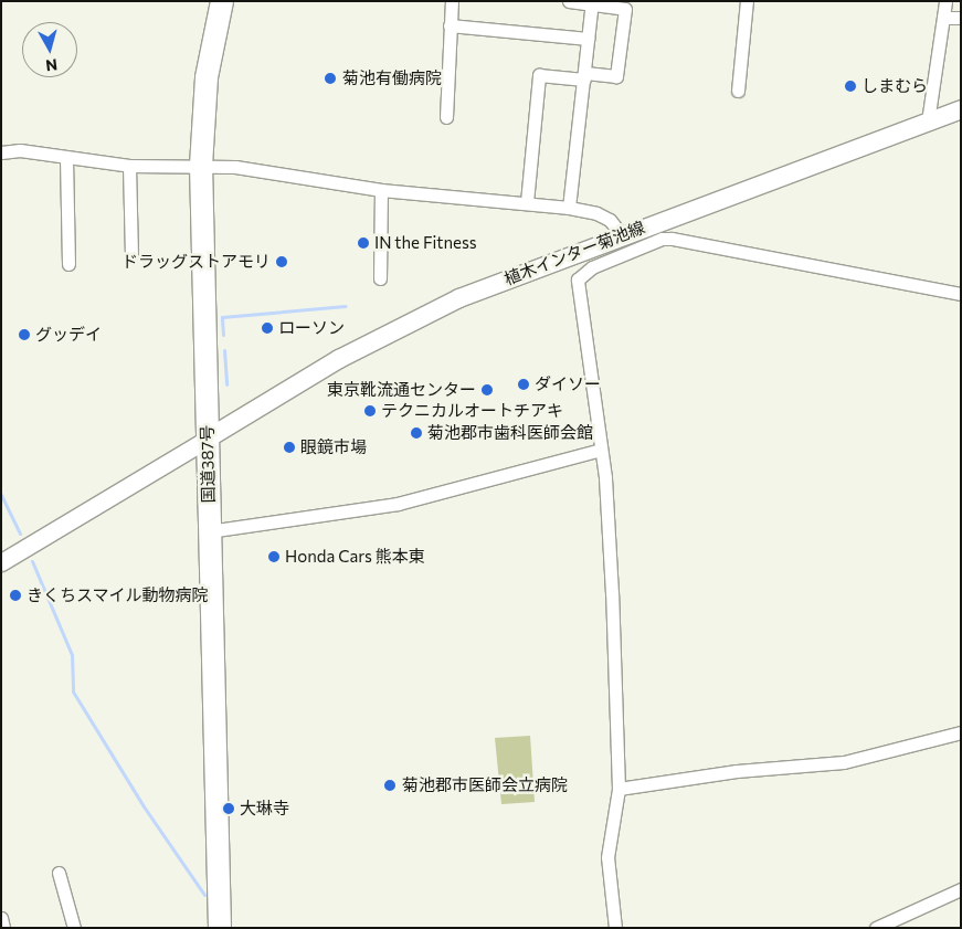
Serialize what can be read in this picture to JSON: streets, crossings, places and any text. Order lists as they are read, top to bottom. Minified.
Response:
{"streets":{"highway":["国道387号"],"main road":["植木インター菊池線"]},"crossings":[["植木インター菊池線","国道387号"]],"places":["菊池有働病院","しまむら","IN the Fitness","ドラッグストアモリ","ローソン","グッデイ","ダイソー","東京靴流通センター","テクニカルオートチアキ","菊池郡市歯科医師会館","眼鏡市場","Honda Cars 熊本東","きくちスマイル動物病院","菊池郡市医師会立病院","大琳寺"],"north":"bottom"}
